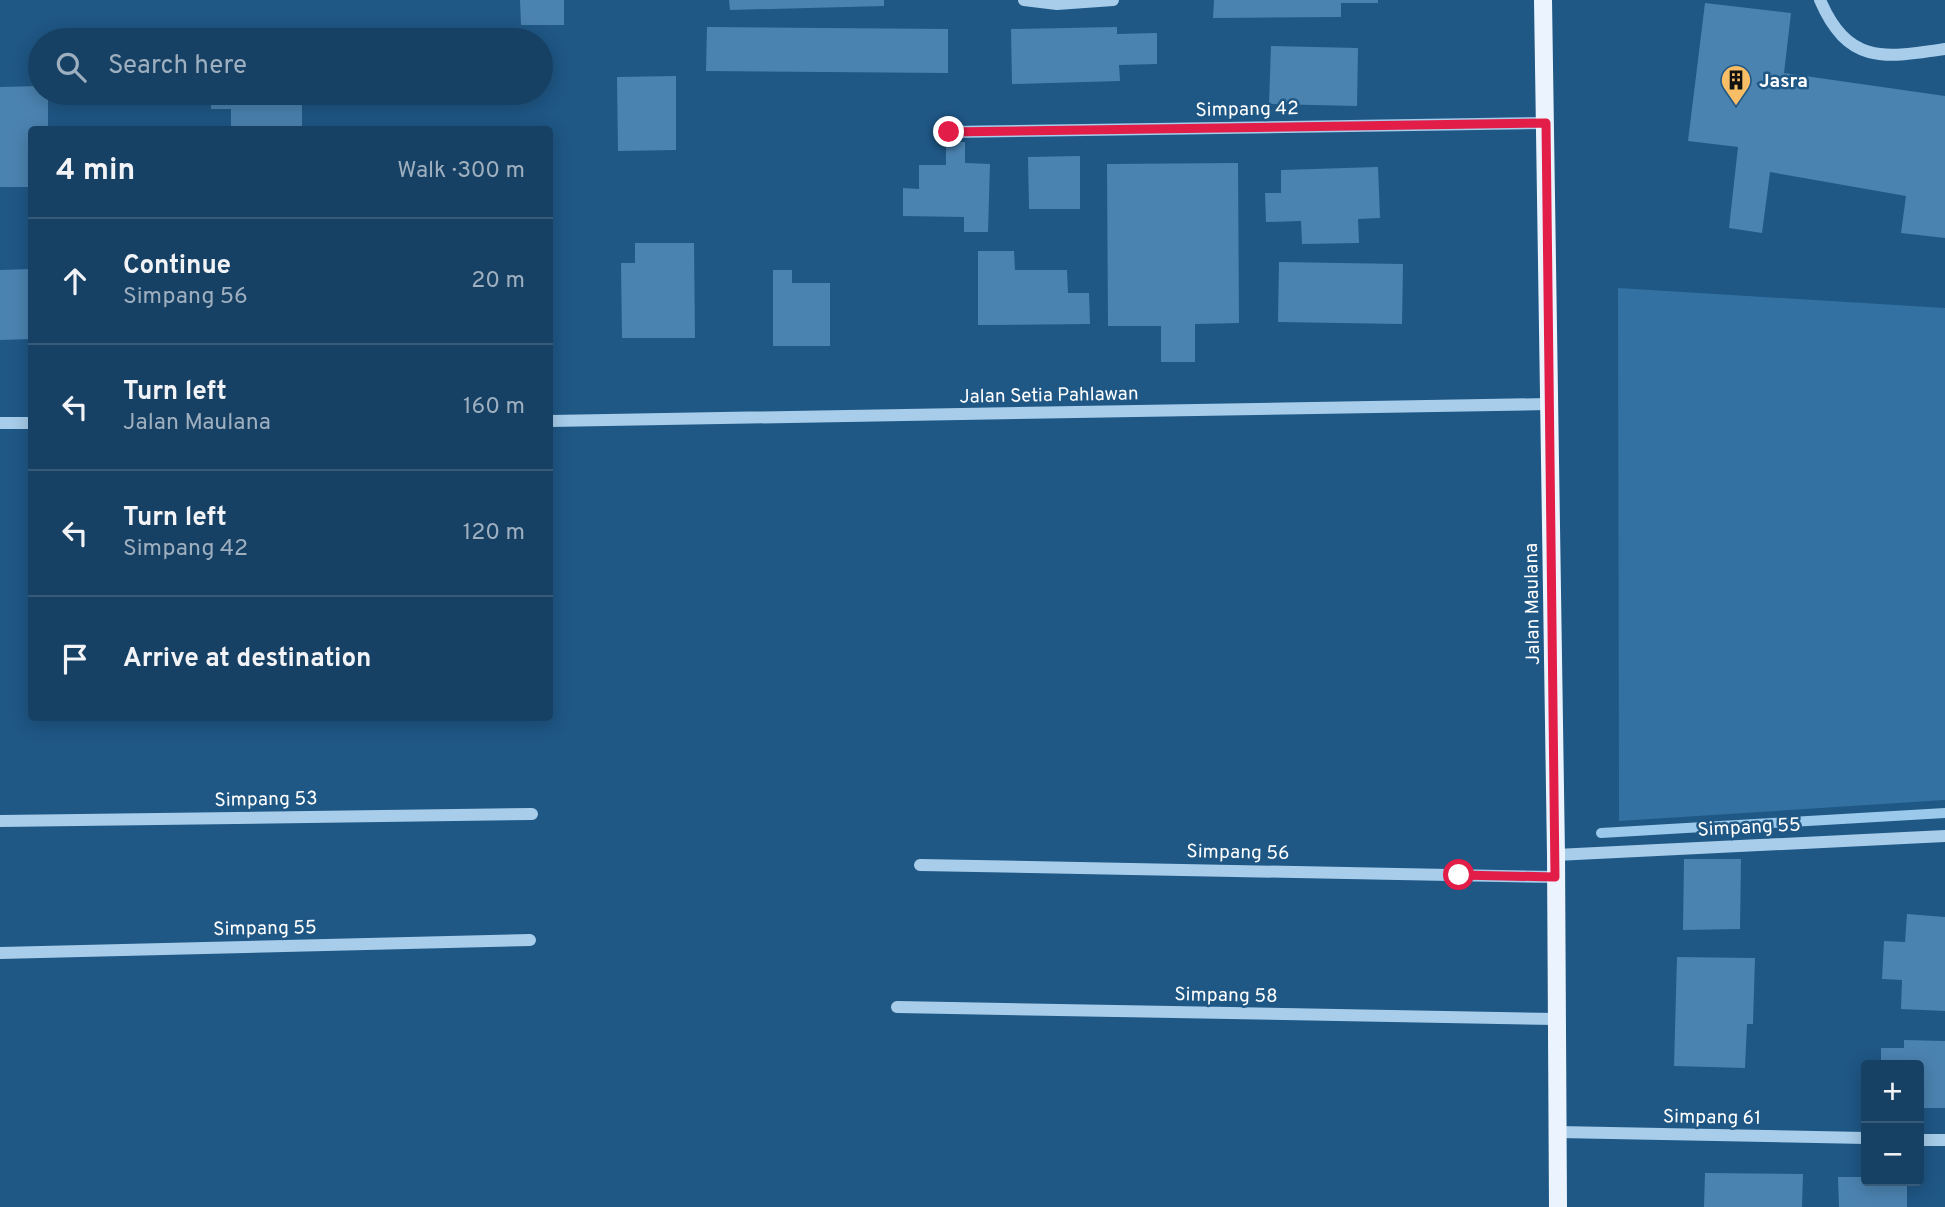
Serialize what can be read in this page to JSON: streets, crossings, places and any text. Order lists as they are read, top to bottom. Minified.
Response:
{"streets":{"main road":["Jalan Maulana"],"street":["Simpang 42","Jalan Setia Pahlawan","Simpang 53","Simpang 55","Simpang 56","Simpang 58","Simpang 61"]},"crossings":[["Simpang 42","Jalan Maulana"],["Jalan Setia Pahlawan","Jalan Maulana"],["Jalan Maulana","Simpang 55"],["Jalan Maulana","Simpang 56"],["Jalan Maulana","Simpang 58"],["Jalan Maulana","Simpang 61"]],"places":{"building":["Jasra"]},"page":{"search":"Search here","heading":["4 min","Walk · 300 m"],"list":[["Continue","Simpang 56","20 m"],["Turn left","Jalan Maulana","160 m"],["Turn left","Simpang 42","120 m"],"Arrive at destination"],"map_buttons":["+","−"]}}
